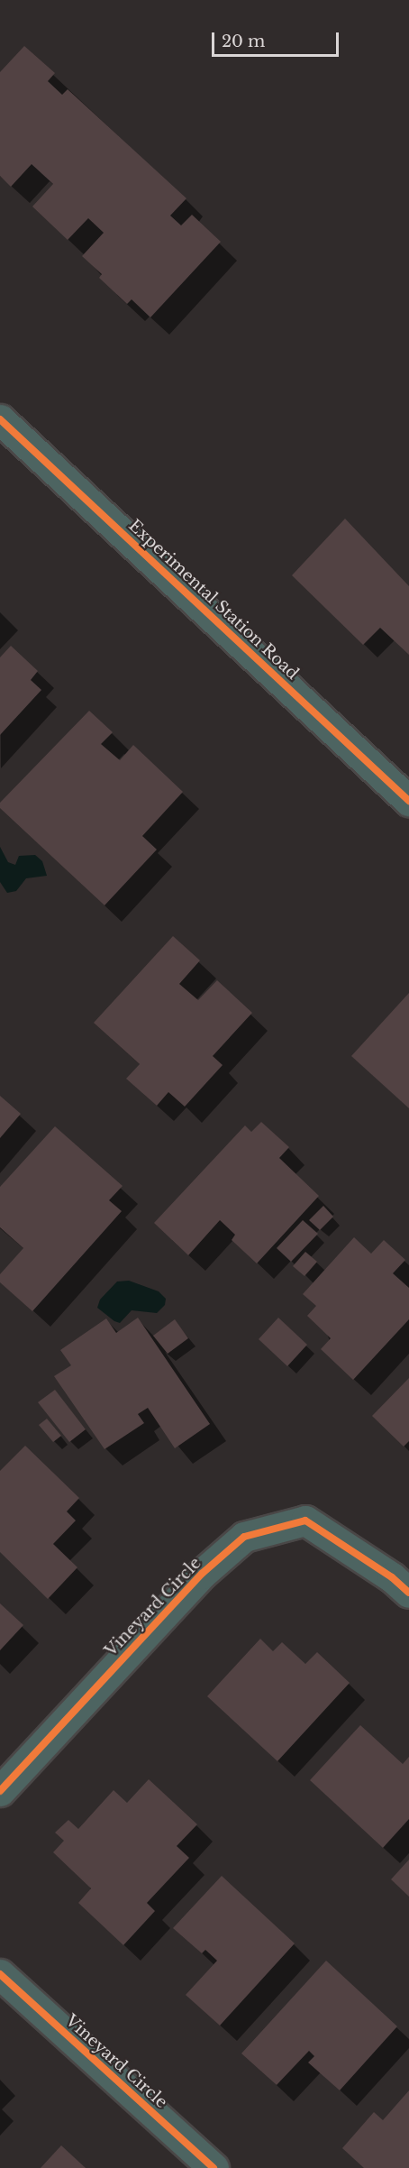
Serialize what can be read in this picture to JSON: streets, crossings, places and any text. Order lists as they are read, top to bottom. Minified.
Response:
{"streets":{"street":["Experimental Station Road","Vineyard Circle"]},"scale_bar":"20 m"}
